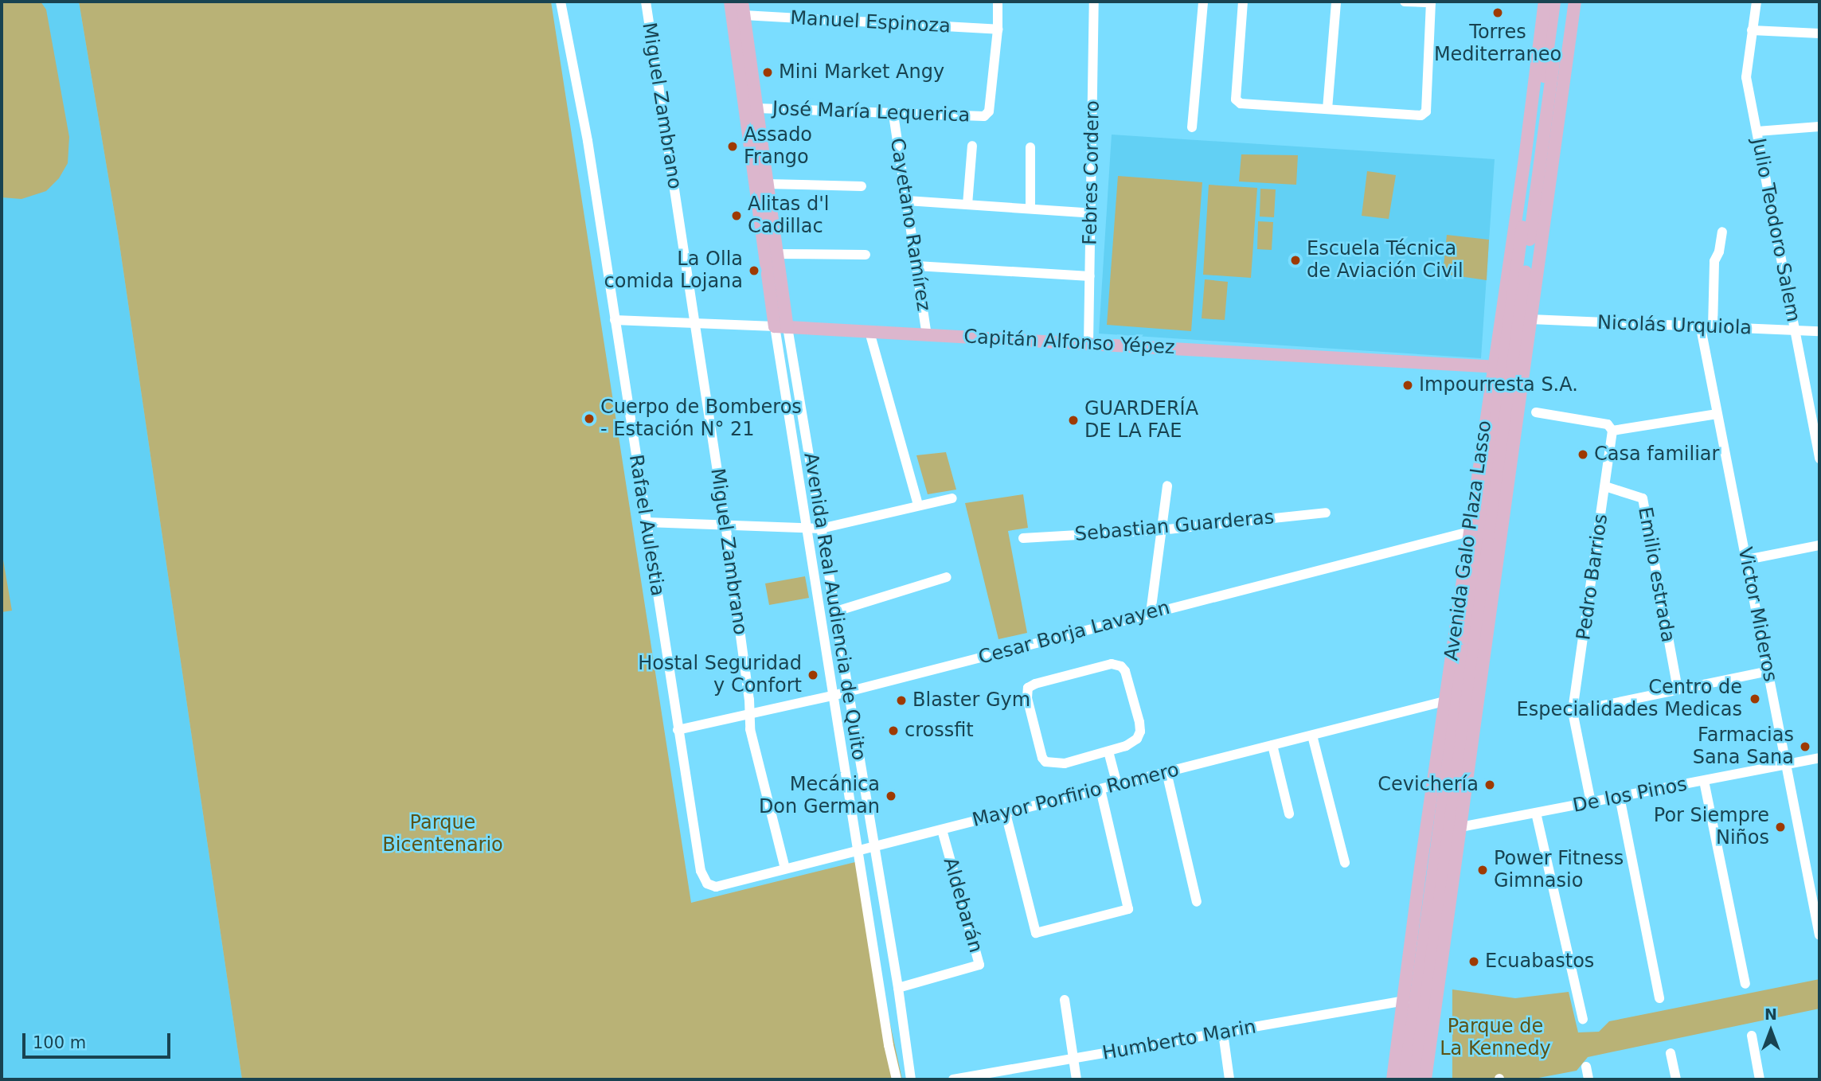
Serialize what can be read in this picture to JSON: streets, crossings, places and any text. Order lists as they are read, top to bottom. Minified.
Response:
{"streets":{"main road":["Capitán Alfonso Yépez","Avenida Galo Plaza Lasso","Avenida Real Audiencia de Quito"],"street":["Manuel Espinoza","Miguel Zambrano","José María Lequerica","Febres Cordero","Cayetano Ramírez","Julio Teodoro Salem","Nicolás Urquiola","Rafael Aulestia","Sebastian Guarderas","Emilio estrada","Pedro Barrios","Victor Mideros","Cesar Borja Lavayen","Mayor Porfirio Romero","De los Pinos","Aldebarán","Humberto Marin"]},"crossings":[["Manuel Espinoza","José María Lequerica"],["Manuel Espinoza","Avenida Real Audiencia de Quito"],["Miguel Zambrano","Capitán Alfonso Yépez"],["Miguel Zambrano","Cesar Borja Lavayen"],["Miguel Zambrano","Mayor Porfirio Romero"],["José María Lequerica","Cayetano Ramírez"],["José María Lequerica","Avenida Real Audiencia de Quito"],["Febres Cordero","Capitán Alfonso Yépez"],["Cayetano Ramírez","Capitán Alfonso Yépez"],["Julio Teodoro Salem","Nicolás Urquiola"],["Nicolás Urquiola","Avenida Galo Plaza Lasso"],["Nicolás Urquiola","Victor Mideros"],["Capitán Alfonso Yépez","Rafael Aulestia"],["Capitán Alfonso Yépez","Avenida Galo Plaza Lasso"],["Capitán Alfonso Yépez","Avenida Real Audiencia de Quito"],["Rafael Aulestia","Cesar Borja Lavayen"],["Rafael Aulestia","Mayor Porfirio Romero"],["Avenida Galo Plaza Lasso","Cesar Borja Lavayen"],["Avenida Galo Plaza Lasso","Mayor Porfirio Romero"],["Avenida Galo Plaza Lasso","De los Pinos"],["Avenida Galo Plaza Lasso","Humberto Marin"],["Emilio estrada","Pedro Barrios"],["Pedro Barrios","De los Pinos"],["Avenida Real Audiencia de Quito","Cesar Borja Lavayen"],["Avenida Real Audiencia de Quito","Mayor Porfirio Romero"],["Avenida Real Audiencia de Quito","Aldebarán"],["Victor Mideros","De los Pinos"],["Mayor Porfirio Romero","Aldebarán"]],"parks":["Parque Bicentenario","Parque de La Kennedy"],"places":["Torres Mediterraneo","Mini Market Angy","Assado Frango","Alitas d'l Cadillac","Escuela Técnica de Aviación Civil","La Olla comida Lojana","Impourresta S.A.","Cuerpo de Bomberos - Estación N° 21","GUARDERÍA DE LA FAE","Casa familiar","Hostal Seguridad y Confort","Centro de Especialidades Medicas","Blaster Gym","crossfit","Farmacias Sana Sana","Cevichería","Mecánica Don German","Por Siempre Niños","Power Fitness Gimnasio","Ecuabastos"],"scale_bar":"100 m","north":"top"}
